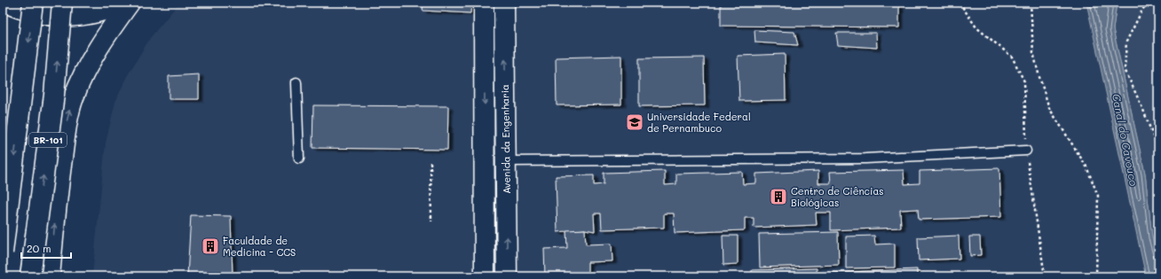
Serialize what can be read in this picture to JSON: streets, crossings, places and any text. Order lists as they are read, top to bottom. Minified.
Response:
{"streets":{"main road":["Avenida da Engenharia","BR-101"]},"water":["Canal do Cavouco"],"places":{"school or university":["Universidade Federal de Pernambuco"],"building":["Centro de Ciências Biológicas","Faculdade de Medicina - CCS"]},"scale_bar":"20 m"}
